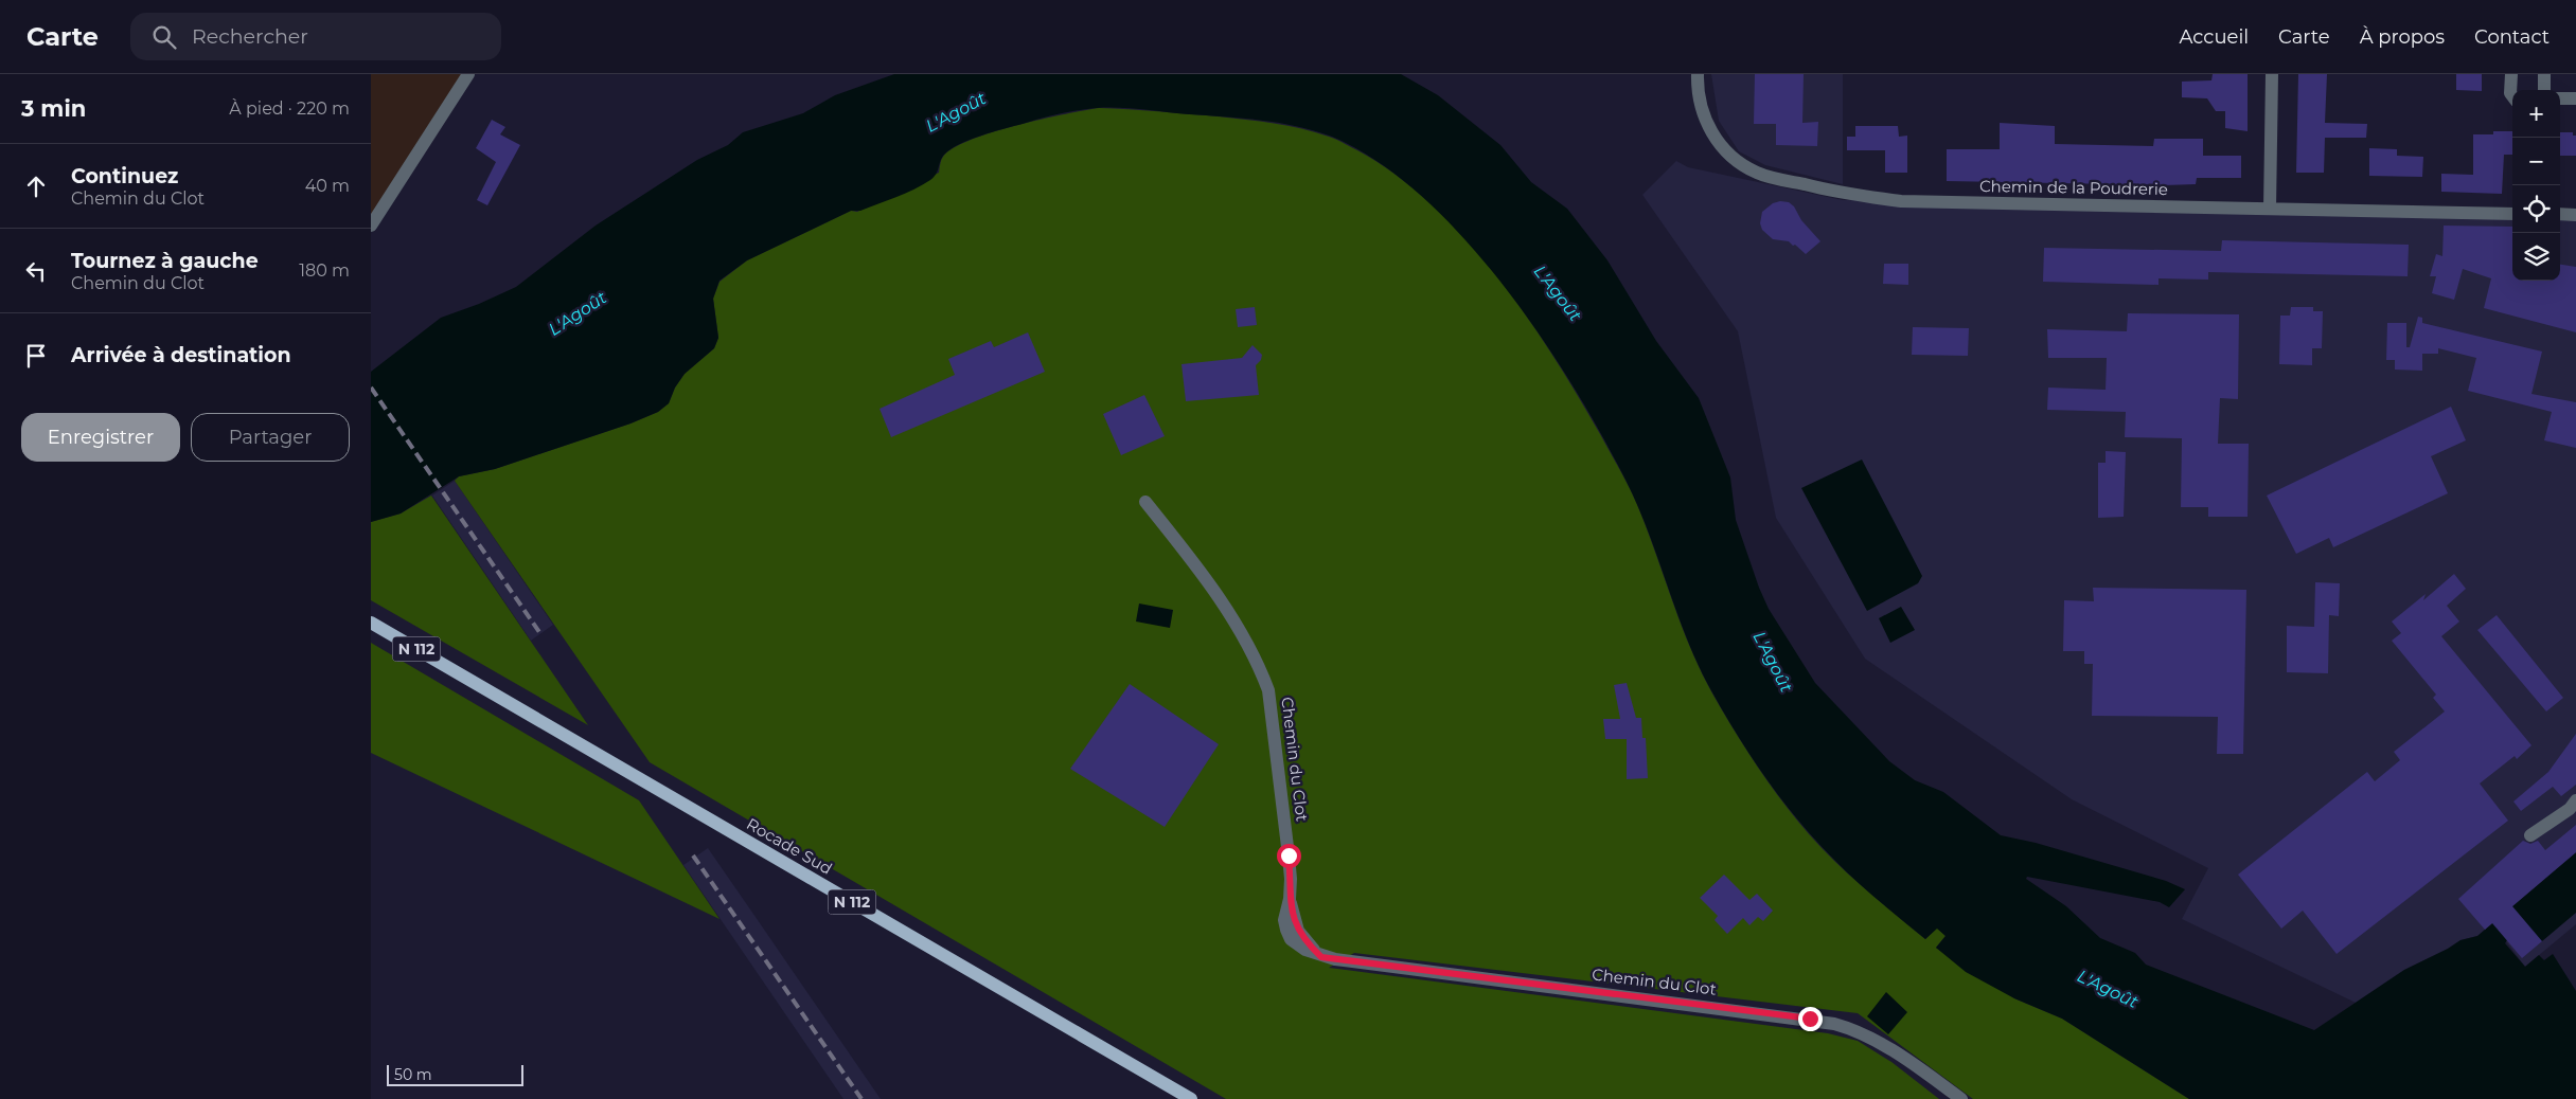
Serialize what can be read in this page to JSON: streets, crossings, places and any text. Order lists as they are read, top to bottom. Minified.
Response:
{"streets":{"main road":["N 112","Rocade Sud"],"street":["Chemin de la Poudrerie","Chemin du Clot"]},"water":["L'Agoût"],"scale_bar":"50 m","page":{"header":"Carte","search":"Rechercher","nav":["Accueil","Carte","À propos","Contact"],"heading":["3 min","À pied · 220 m"],"map_buttons":["+","−"],"list":[["Continuez","Chemin du Clot","40 m"],["Tournez à gauche","Chemin du Clot","180 m"],"Arrivée à destination"],"buttons":["Enregistrer","Partager"],"scale":"50 m"}}
